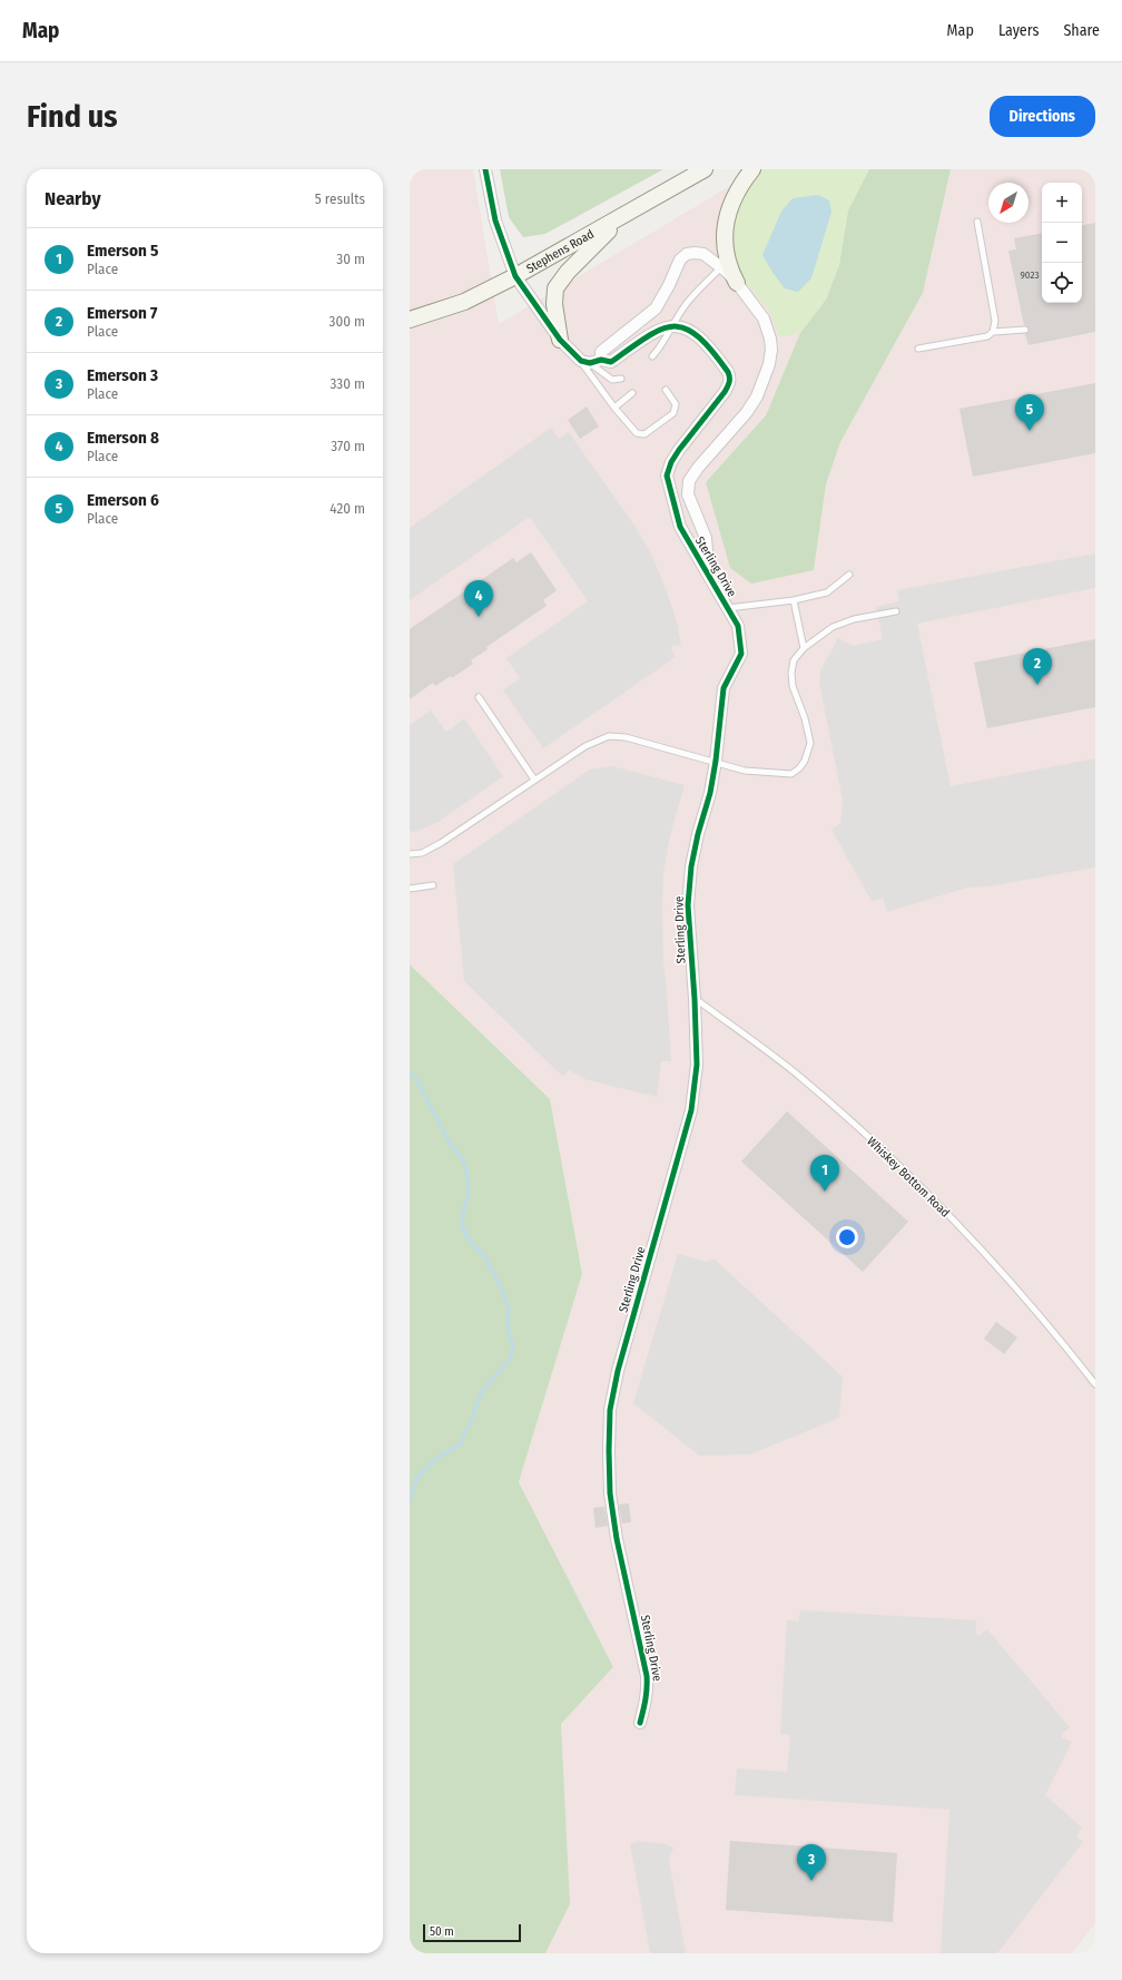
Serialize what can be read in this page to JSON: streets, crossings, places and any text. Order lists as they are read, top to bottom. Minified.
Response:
{"streets":{"street":["Stephens Road","Sterling Drive"],"lane":["Whiskey Bottom Road"]},"crossings":[["Sterling Drive","Whiskey Bottom Road"]],"house_numbers":["9023"],"scale_bar":"50 m","north":"bottom left","page":{"header":"Map","nav":["Map","Layers","Share"],"buttons":"Directions","title":"Find us","heading":["Nearby","5 results"],"map_buttons":["+","−"],"list":[{"mark":"1","name":"Emerson 5","note":"Place","value":"30 m"},{"mark":"2","name":"Emerson 7","note":"Place","value":"300 m"},{"mark":"3","name":"Emerson 3","note":"Place","value":"330 m"},{"mark":"4","name":"Emerson 8","note":"Place","value":"370 m"},{"mark":"5","name":"Emerson 6","note":"Place","value":"420 m"}],"pins":["5","4","2","1","3"],"scale":"50 m"}}
